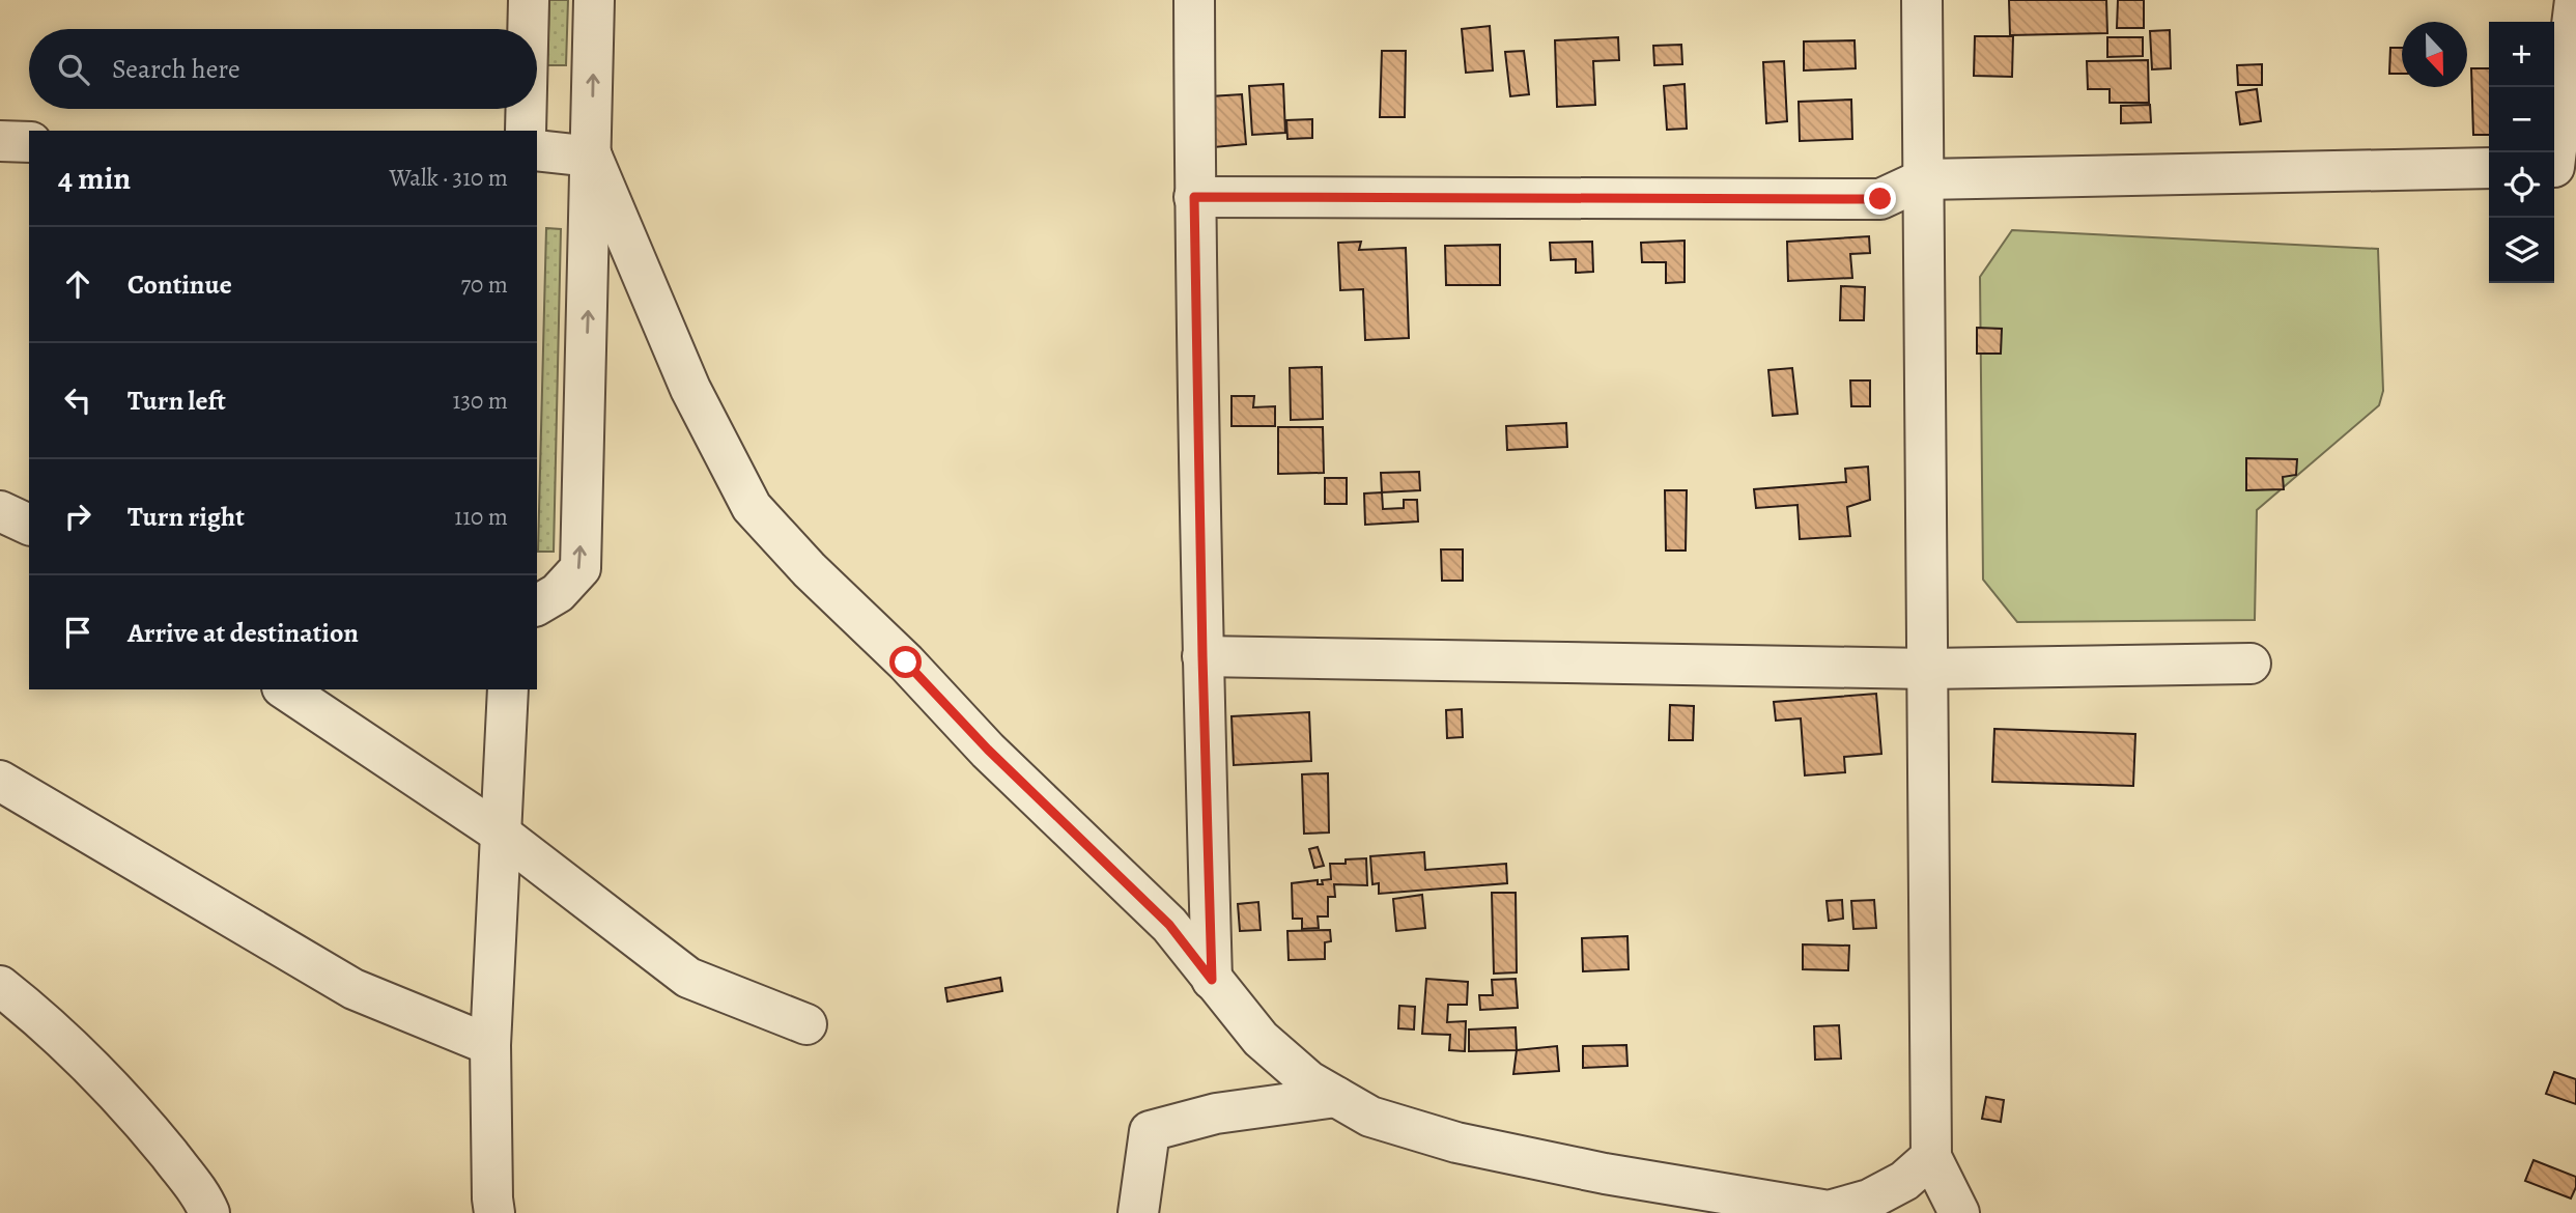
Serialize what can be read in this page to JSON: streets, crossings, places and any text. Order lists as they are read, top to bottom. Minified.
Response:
{"north":"bottom","page":{"map_buttons":["+","−"],"search":"Search here","heading":["4 min","Walk · 310 m"],"list":[["Continue","70 m"],["Turn left","130 m"],["Turn right","110 m"],"Arrive at destination"]}}
